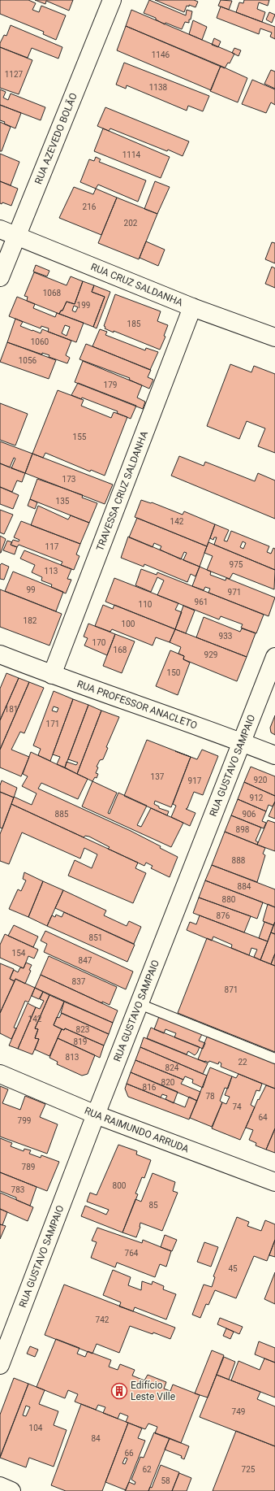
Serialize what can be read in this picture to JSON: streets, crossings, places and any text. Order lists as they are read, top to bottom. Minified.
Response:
{"streets":{"street":["RUA AZEVEDO BOLÃO","RUA CRUZ SALDANHA","TRAVESSA CRUZ SALDANHA","RUA PROFESSOR ANACLETO","RUA GUSTAVO SAMPAIO","RUA RAIMUNDO ARRUDA"]},"crossings":[["RUA AZEVEDO BOLÃO","RUA CRUZ SALDANHA"],["RUA CRUZ SALDANHA","TRAVESSA CRUZ SALDANHA"],["TRAVESSA CRUZ SALDANHA","RUA PROFESSOR ANACLETO"],["RUA PROFESSOR ANACLETO","RUA GUSTAVO SAMPAIO"],["RUA GUSTAVO SAMPAIO","RUA RAIMUNDO ARRUDA"]],"places":{"building":["Edifício Leste Ville"]},"house_numbers":["1146","1127","1138","1114","216","202","1068","199","185","1060","1056","179","155","173","135","142","117","975","113","99","971","961","110","182","100","933","170","168","929","150","181","171","137","920","917","912","885","906","898","888","884","880","876","851","154","847","837","871","142","823","819","813","22","824","820","816","78","74","64","799","789","800","783","85","764","45","742","749","104","84","66","62","725","58"]}
